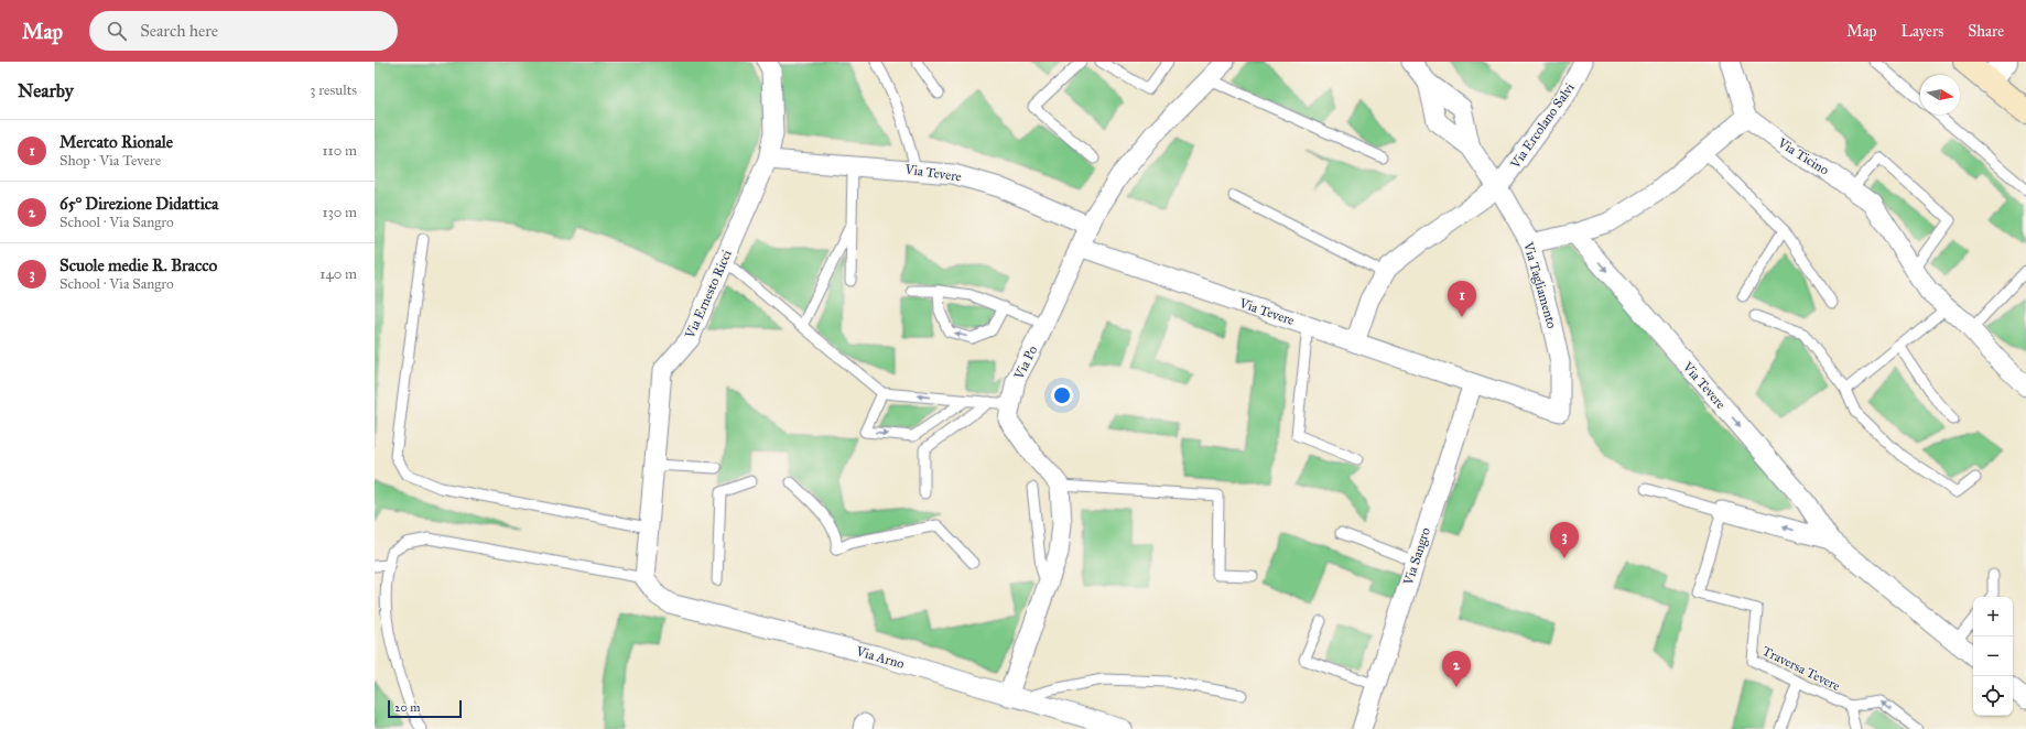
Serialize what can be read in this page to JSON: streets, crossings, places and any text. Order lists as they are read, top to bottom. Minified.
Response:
{"streets":{"street":["Via Ercolano Salvi","Via Ticino","Via Tevere","Via Tagliamento","Via Ernesto Ricci","Via Po","Via Sangro","Via Arno"],"lane":["Traversa Tevere"]},"crossings":[["Via Ercolano Salvi","Via Tagliamento"],["Via Tevere","Via Tagliamento"],["Via Tevere","Via Ernesto Ricci"],["Via Tevere","Via Po"],["Via Tevere","Via Sangro"],["Via Tevere","Traversa Tevere"],["Via Ernesto Ricci","Via Arno"]],"scale_bar":"20 m","north":"right","page":{"header":"Map","search":"Search here","nav":["Map","Layers","Share"],"heading":["Nearby","3 results"],"list":[{"mark":"1","name":"Mercato Rionale","note":"Shop · Via Tevere","value":"110 m"},{"mark":"2","name":"65° Direzione Didattica","note":"School · Via Sangro","value":"130 m"},{"mark":"3","name":"Scuole medie R. Bracco","note":"School · Via Sangro","value":"140 m"}],"pins":["1","3","2"],"map_buttons":["+","−"],"scale":"20 m"}}
